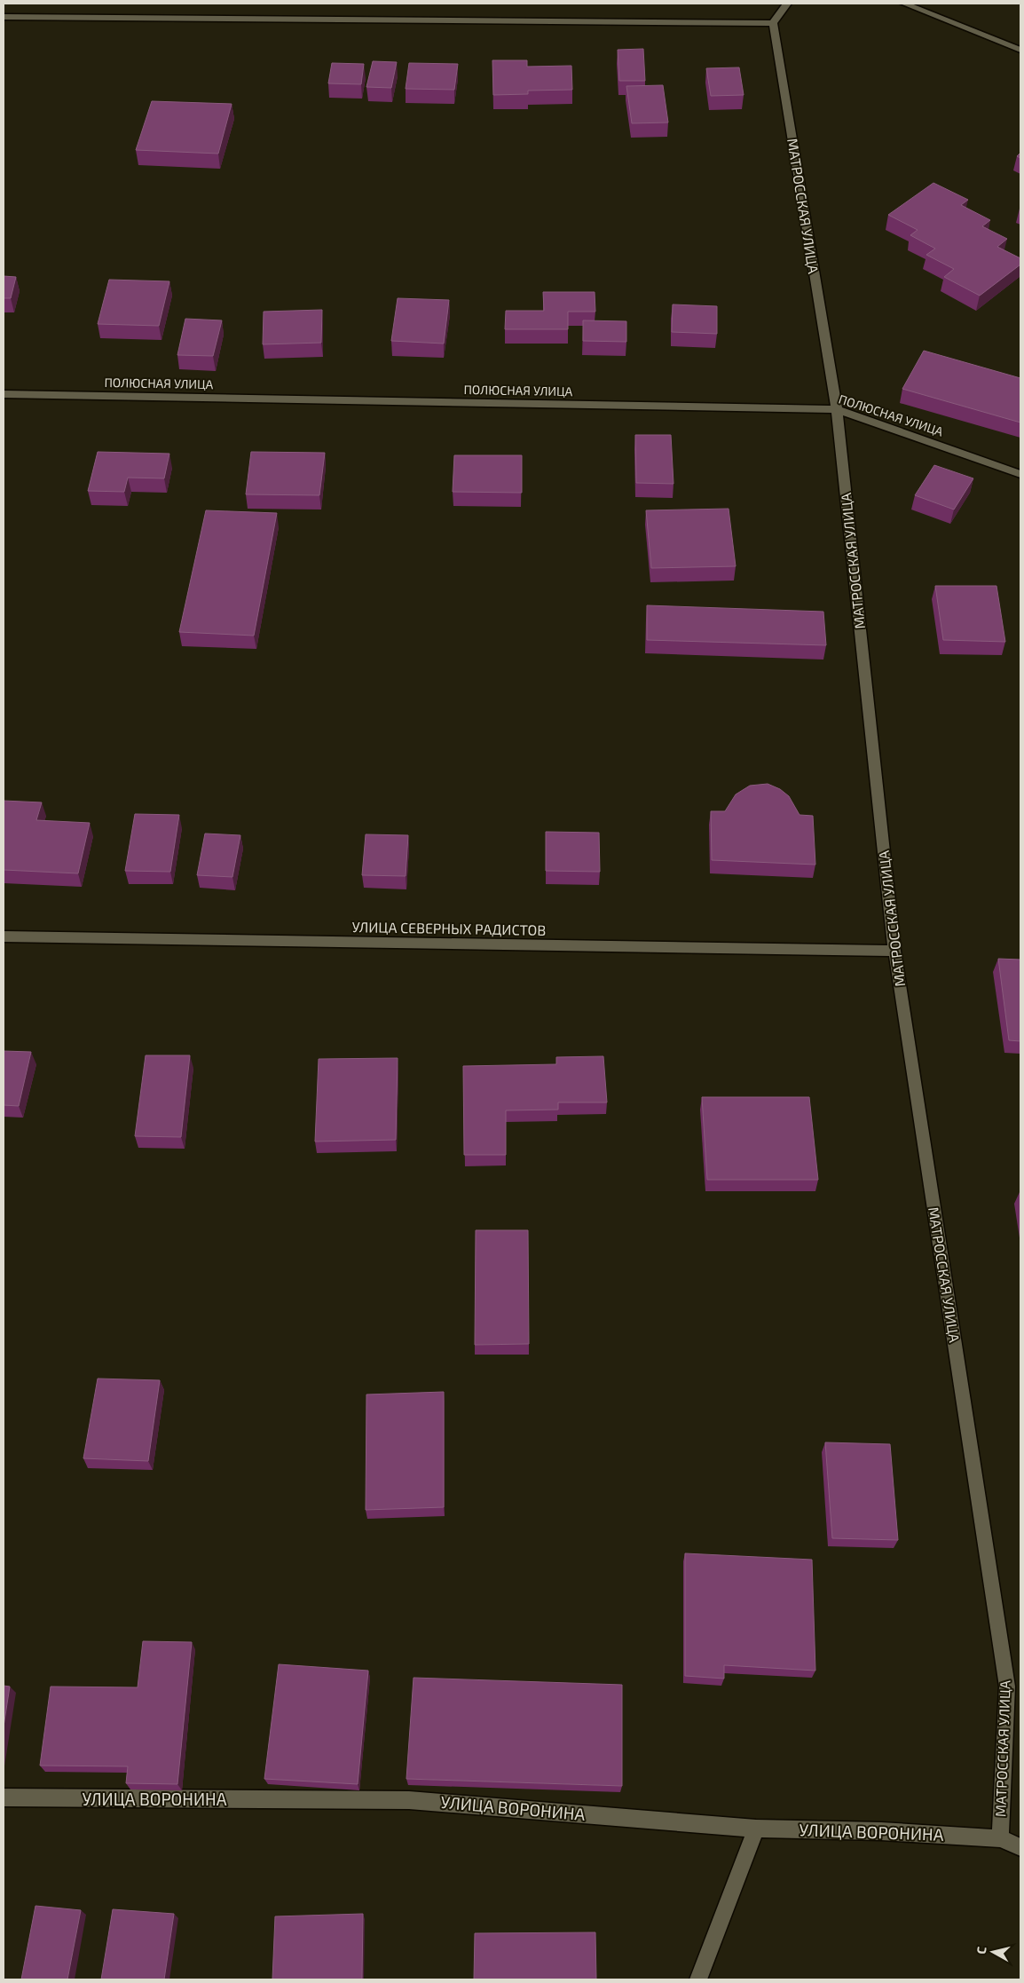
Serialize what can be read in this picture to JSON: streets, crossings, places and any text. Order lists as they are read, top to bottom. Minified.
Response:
{"streets":{"street":["МАТРОССКАЯ УЛИЦА","ПОЛЮСНАЯ УЛИЦА","УЛИЦА СЕВЕРНЫХ РАДИСТОВ","УЛИЦА ВОРОНИНА"]},"crossings":[["МАТРОССКАЯ УЛИЦА","ПОЛЮСНАЯ УЛИЦА"],["МАТРОССКАЯ УЛИЦА","УЛИЦА СЕВЕРНЫХ РАДИСТОВ"],["МАТРОССКАЯ УЛИЦА","УЛИЦА ВОРОНИНА"]],"north":"left"}
